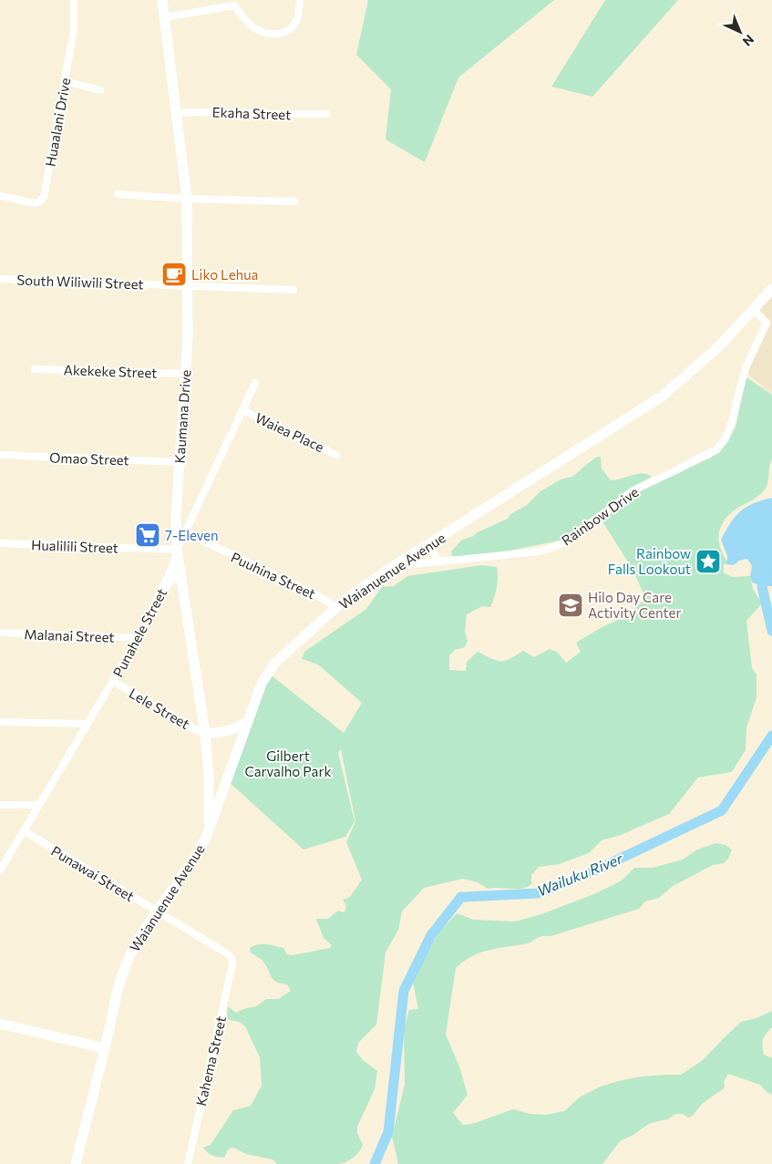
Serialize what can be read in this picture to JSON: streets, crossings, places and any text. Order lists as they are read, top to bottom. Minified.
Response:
{"streets":{"street":["Ekaha Street","Huaalani Drive","South Wiliwili Street","Akekeke Street","Kaumana Drive","Waiea Place","Omao Street","Rainbow Drive","Hualilili Street","Waianuenue Avenue","Puuhina Street","Punahele Street","Malanai Street","Lele Street","Punawai Street","Kahema Street"]},"crossings":[["Ekaha Street","Kaumana Drive"],["South Wiliwili Street","Kaumana Drive"],["Akekeke Street","Kaumana Drive"],["Kaumana Drive","Omao Street"],["Kaumana Drive","Hualilili Street"],["Kaumana Drive","Waianuenue Avenue"],["Kaumana Drive","Punahele Street"],["Kaumana Drive","Lele Street"],["Waiea Place","Punahele Street"],["Rainbow Drive","Waianuenue Avenue"],["Hualilili Street","Punahele Street"],["Waianuenue Avenue","Puuhina Street"],["Waianuenue Avenue","Punawai Street"],["Puuhina Street","Punahele Street"],["Punahele Street","Malanai Street"],["Punahele Street","Lele Street"],["Punahele Street","Punawai Street"],["Punawai Street","Kahema Street"]],"water":["Wailuku River"],"parks":["Gilbert Carvalho Park"],"places":{"cafe":["Liko Lehua"],"supermarket":["7-Eleven"],"place":["Rainbow Falls Lookout"],"school or university":["Hilo Day Care Activity Center"]},"north":"bottom right"}
